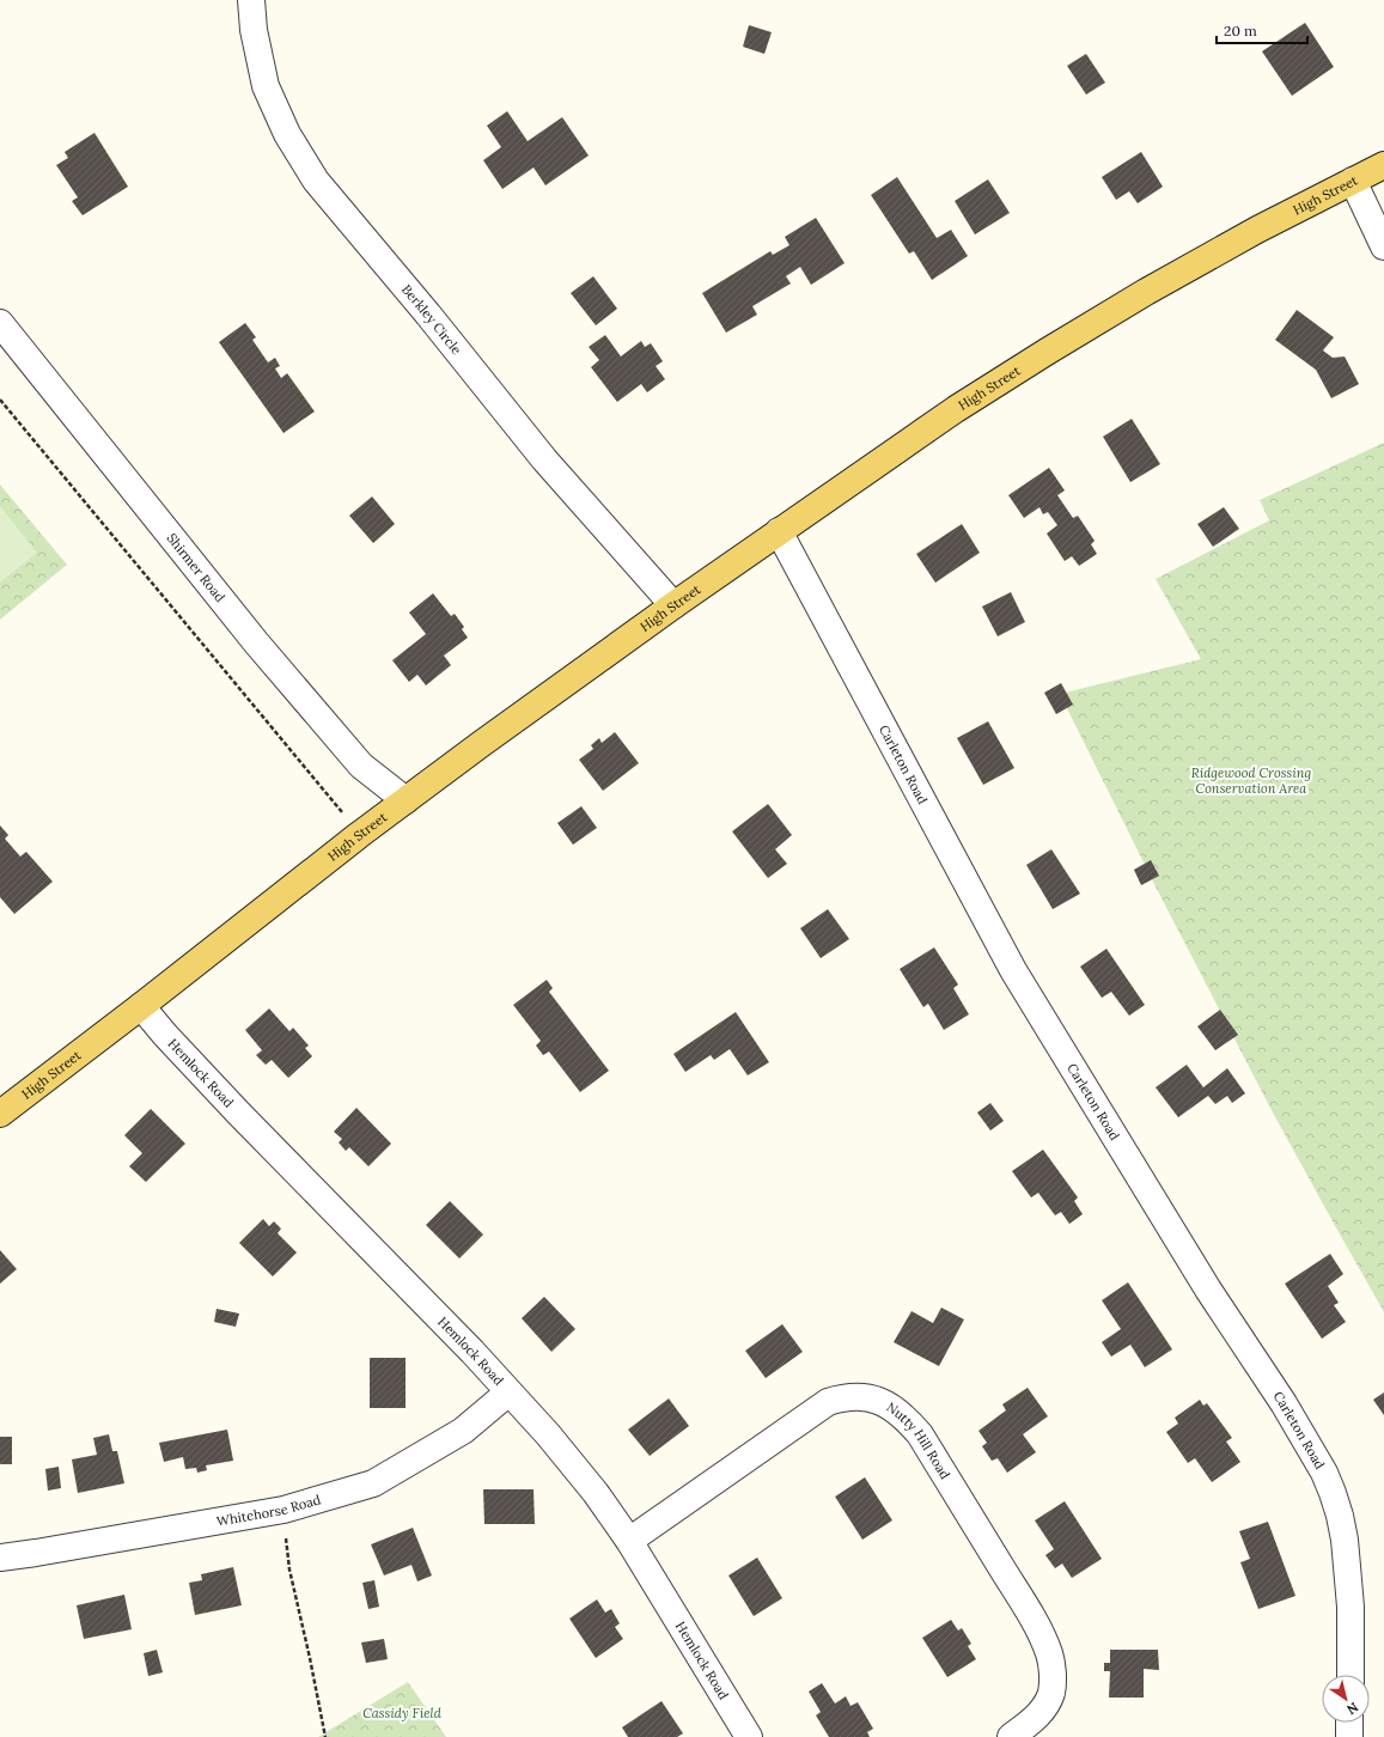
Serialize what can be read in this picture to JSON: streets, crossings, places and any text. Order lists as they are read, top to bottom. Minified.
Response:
{"streets":{"main road":["High Street"],"street":["Berkley Circle","Shirmer Road","Carleton Road","Hemlock Road","Nutty Hill Road","Whitehorse Road"]},"crossings":[["High Street","Berkley Circle"],["High Street","Shirmer Road"],["High Street","Carleton Road"],["High Street","Hemlock Road"],["Hemlock Road","Nutty Hill Road"],["Hemlock Road","Whitehorse Road"]],"parks":["Ridgewood Crossing Conservation Area","Cassidy Field"],"scale_bar":"20 m","north":"bottom right"}
